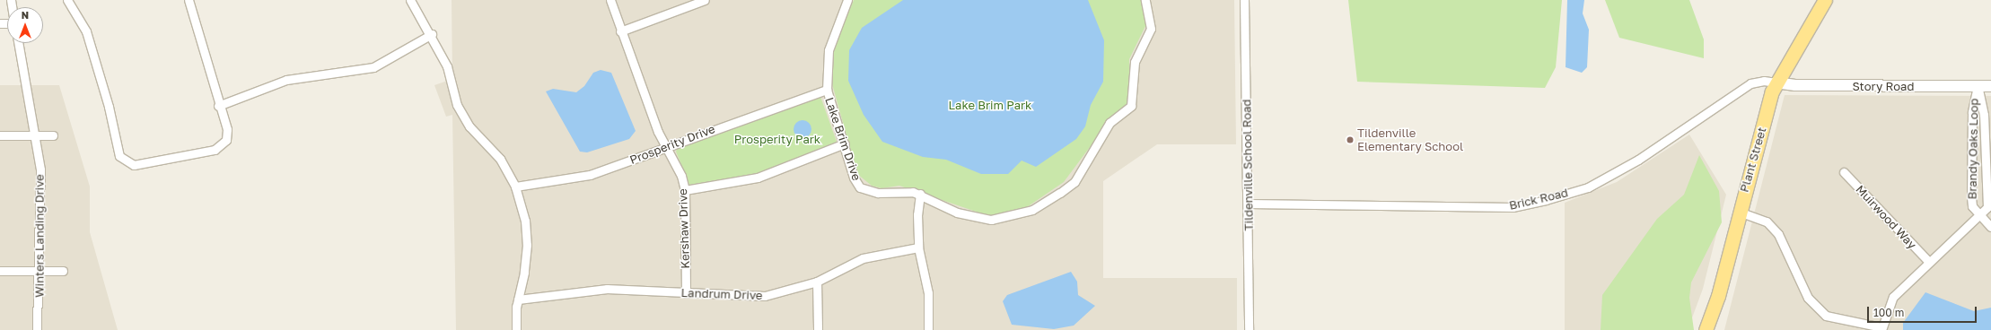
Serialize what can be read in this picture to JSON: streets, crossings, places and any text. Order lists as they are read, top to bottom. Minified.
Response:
{"streets":{"main road":["Plant Street"],"street":["Story Road","Lake Brim Drive","Prosperity Drive","Brandy Oaks Loop","Tildenville School Road","Brick Road","Muirwood Way","Kershaw Drive","Winters Landing Drive","Landrum Drive"]},"crossings":[["Story Road","Brandy Oaks Loop"],["Story Road","Plant Street"],["Story Road","Brick Road"],["Lake Brim Drive","Prosperity Drive"],["Prosperity Drive","Kershaw Drive"],["Brandy Oaks Loop","Muirwood Way"],["Plant Street","Brick Road"],["Tildenville School Road","Brick Road"],["Kershaw Drive","Landrum Drive"]],"parks":["Lake Brim Park","Prosperity Park"],"places":["Tildenville Elementary School"],"scale_bar":"100 m","north":"top"}
